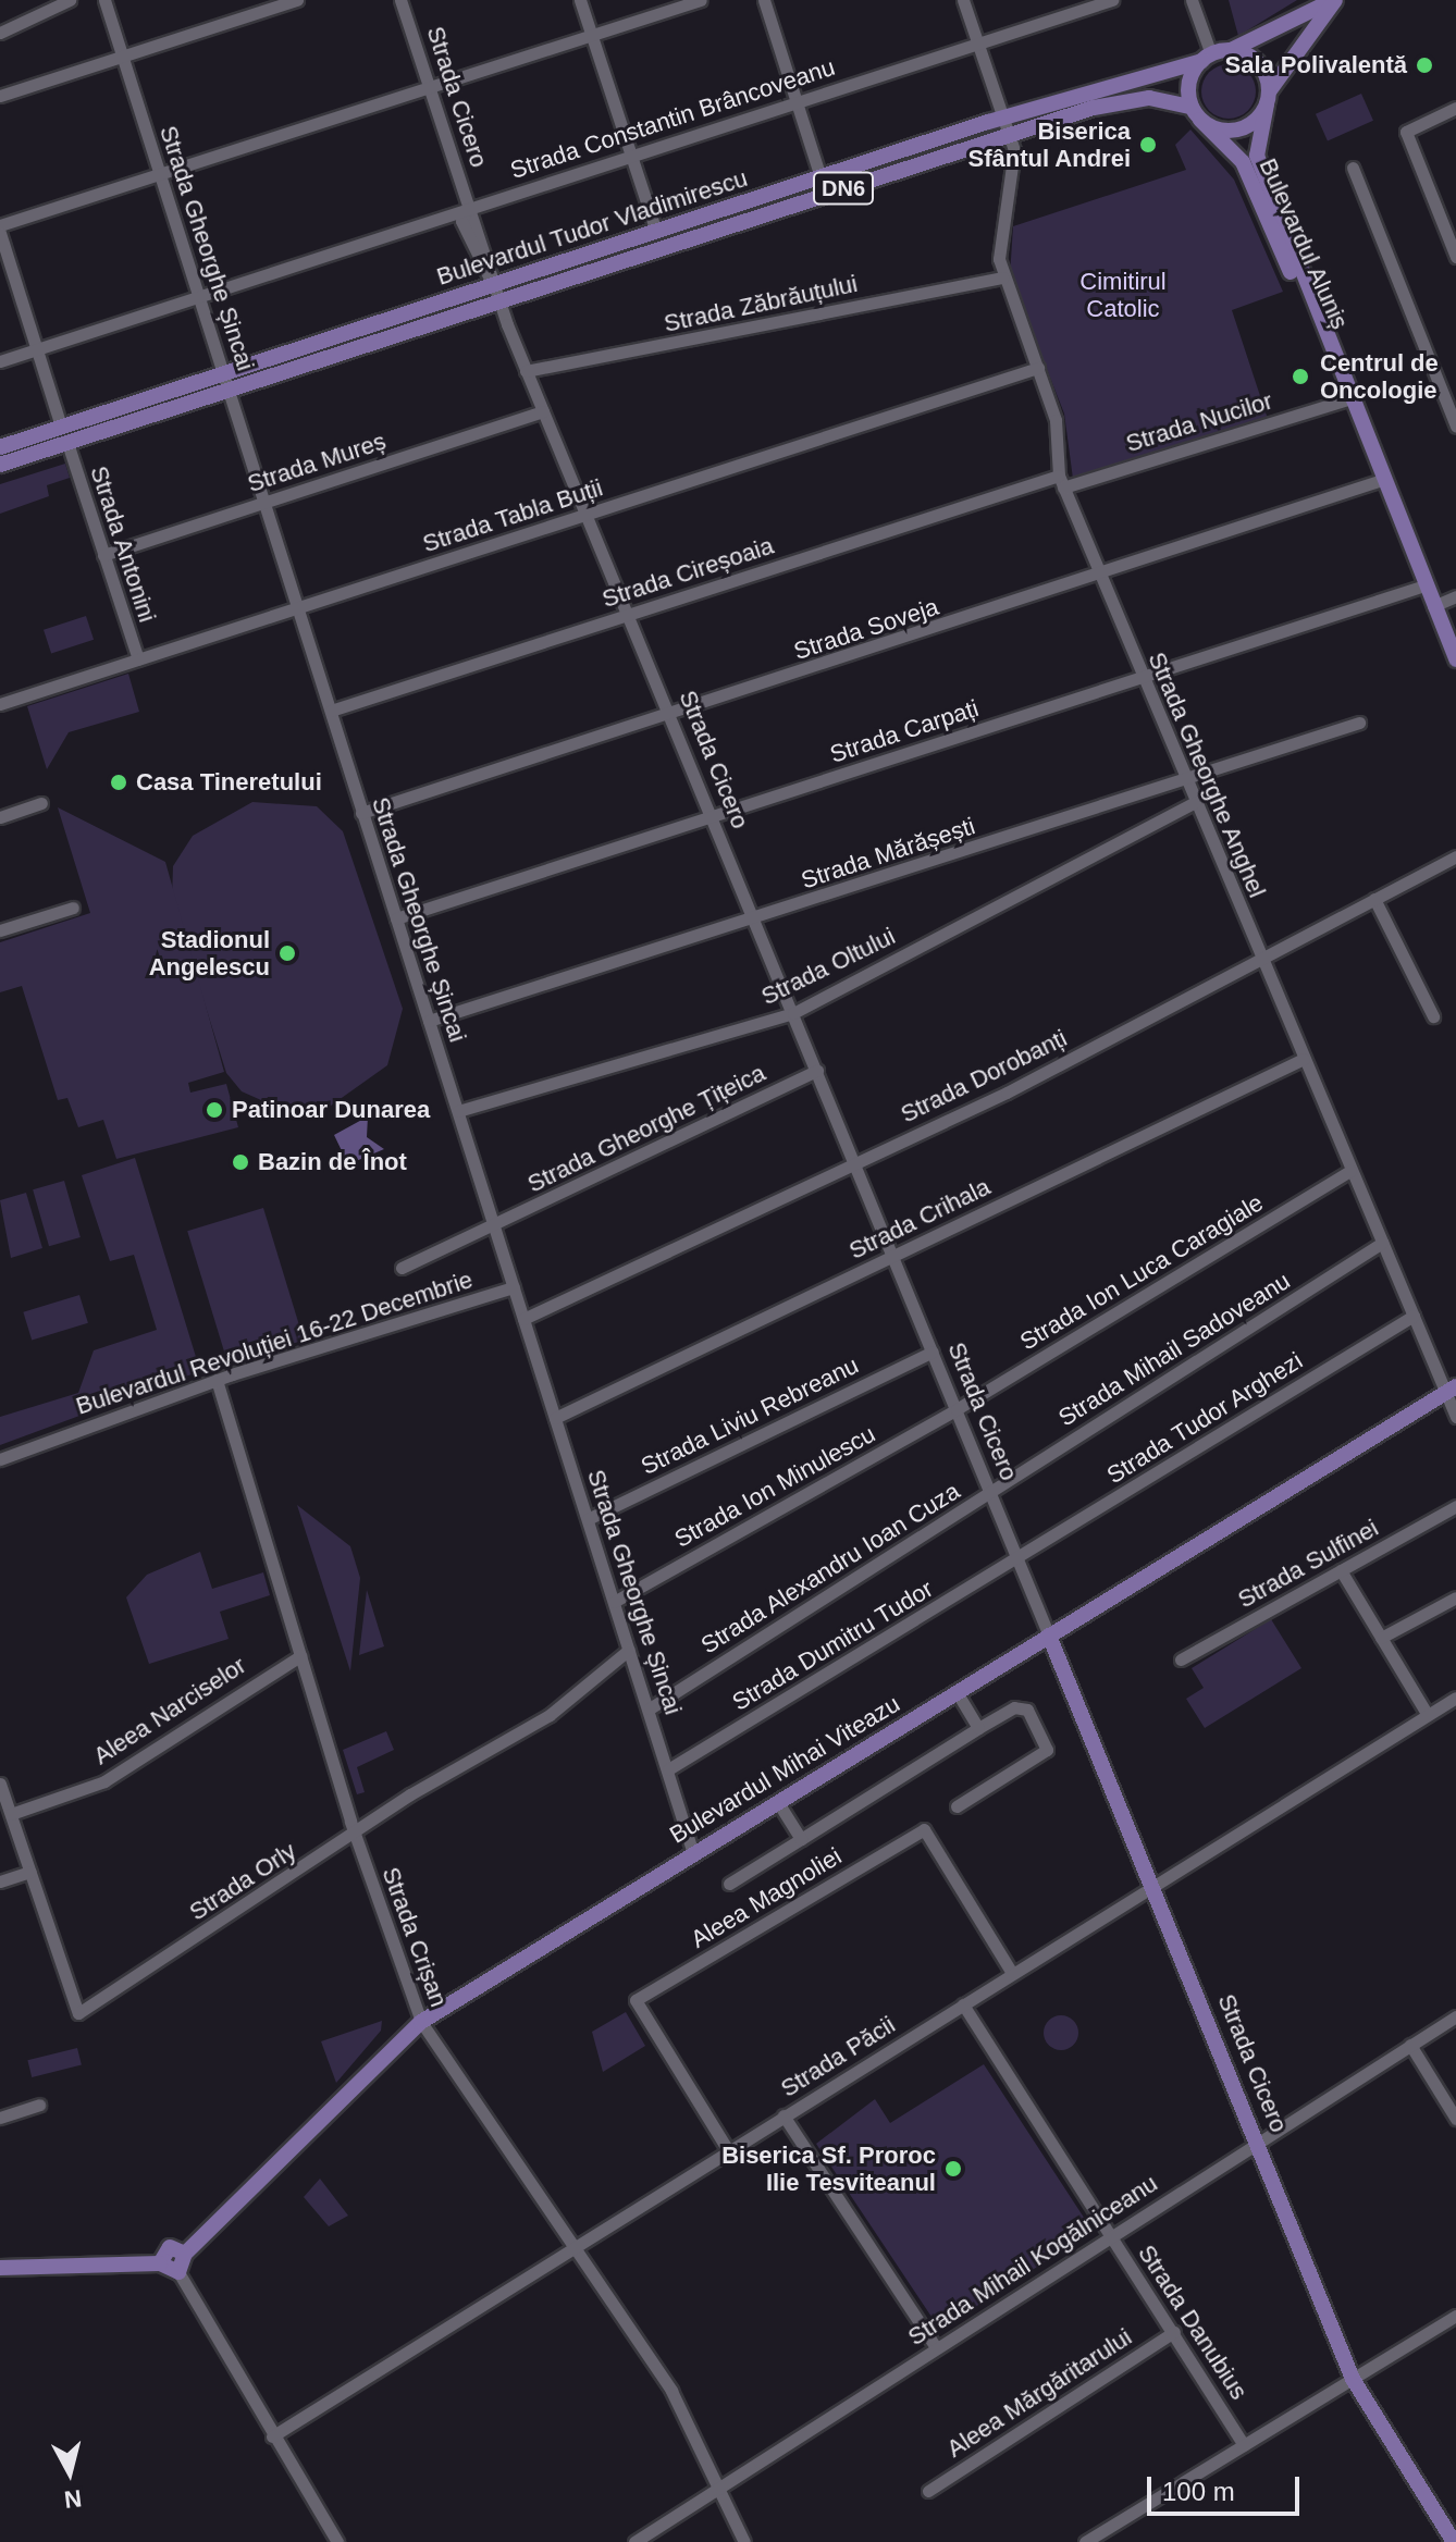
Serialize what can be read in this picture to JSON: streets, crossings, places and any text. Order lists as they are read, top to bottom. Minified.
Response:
{"streets":{"main road":["Strada Cicero","DN6","Bulevardul Tudor Vladimirescu","Bulevardul Aluniș","Bulevardul Mihai Viteazu"],"street":["Strada Constantin Brâncoveanu","Strada Gheorghe Șincai","Strada Zăbrăuțului","Strada Nucilor","Strada Mureș","Strada Tabla Buții","Strada Antonini","Strada Cireșoaia","Strada Soveja","Strada Carpați","Strada Gheorghe Anghel","Strada Mărășești","Strada Oltului","Strada Dorobanți","Strada Gheorghe Țițeica","Strada Crihala","Strada Ion Luca Caragiale","Bulevardul Revoluției 16-22 Decembrie","Strada Mihail Sadoveanu","Strada Liviu Rebreanu","Strada Tudor Arghezi","Strada Ion Minulescu","Strada Sulfinei","Strada Alexandru Ioan Cuza","Strada Dumitru Tudor","Aleea Narciselor","Strada Orly","Aleea Magnoliei","Strada Crișan","Strada Păcii","Strada Mihail Kogălniceanu","Strada Danubius","Aleea Mărgăritarului"]},"crossings":[["Strada Cicero","Strada Constantin Brâncoveanu"],["Strada Cicero","Bulevardul Tudor Vladimirescu"],["Strada Cicero","Strada Zăbrăuțului"],["Strada Cicero","Strada Mureș"],["Strada Cicero","Strada Tabla Buții"],["Strada Cicero","Strada Cireșoaia"],["Strada Cicero","Strada Soveja"],["Strada Cicero","Strada Carpați"],["Strada Cicero","Strada Mărășești"],["Strada Cicero","Strada Oltului"],["Strada Cicero","Strada Dorobanți"],["Strada Cicero","Strada Gheorghe Țițeica"],["Strada Cicero","Strada Crihala"],["Strada Cicero","Strada Ion Luca Caragiale"],["Strada Cicero","Strada Mihail Sadoveanu"],["Strada Cicero","Strada Liviu Rebreanu"],["Strada Cicero","Strada Tudor Arghezi"],["Strada Cicero","Strada Ion Minulescu"],["Strada Cicero","Strada Alexandru Ioan Cuza"],["Strada Cicero","Strada Dumitru Tudor"],["Strada Cicero","Bulevardul Mihai Viteazu"],["Strada Cicero","Strada Păcii"],["Strada Cicero","Strada Mihail Kogălniceanu"],["Strada Constantin Brâncoveanu","Strada Gheorghe Șincai"],["Strada Constantin Brâncoveanu","Strada Gheorghe Anghel"],["DN6","Bulevardul Tudor Vladimirescu"],["DN6","Bulevardul Aluniș"],["Bulevardul Tudor Vladimirescu","Bulevardul Aluniș"],["Bulevardul Tudor Vladimirescu","Strada Gheorghe Șincai"],["Bulevardul Tudor Vladimirescu","Strada Antonini"],["Bulevardul Tudor Vladimirescu","Strada Gheorghe Anghel"],["Bulevardul Aluniș","Strada Nucilor"],["Bulevardul Aluniș","Strada Soveja"],["Bulevardul Aluniș","Strada Carpați"],["Strada Gheorghe Șincai","Strada Mureș"],["Strada Gheorghe Șincai","Strada Tabla Buții"],["Strada Gheorghe Șincai","Strada Cireșoaia"],["Strada Gheorghe Șincai","Strada Soveja"],["Strada Gheorghe Șincai","Strada Carpați"],["Strada Gheorghe Șincai","Strada Mărășești"],["Strada Gheorghe Șincai","Strada Oltului"],["Strada Gheorghe Șincai","Strada Dorobanți"],["Strada Gheorghe Șincai","Strada Gheorghe Țițeica"],["Strada Gheorghe Șincai","Strada Crihala"],["Strada Gheorghe Șincai","Bulevardul Revoluției 16-22 Decembrie"],["Strada Gheorghe Șincai","Strada Liviu Rebreanu"],["Strada Gheorghe Șincai","Strada Ion Minulescu"],["Strada Gheorghe Șincai","Strada Alexandru Ioan Cuza"],["Strada Gheorghe Șincai","Strada Dumitru Tudor"],["Strada Gheorghe Șincai","Bulevardul Mihai Viteazu"],["Strada Gheorghe Șincai","Strada Orly"],["Strada Zăbrăuțului","Strada Gheorghe Anghel"],["Strada Nucilor","Strada Cireșoaia"],["Strada Nucilor","Strada Gheorghe Anghel"],["Strada Mureș","Strada Antonini"],["Strada Tabla Buții","Strada Antonini"],["Strada Tabla Buții","Strada Gheorghe Anghel"],["Strada Cireșoaia","Strada Gheorghe Anghel"],["Strada Soveja","Strada Gheorghe Anghel"],["Strada Carpați","Strada Gheorghe Anghel"],["Strada Gheorghe Anghel","Strada Mărășești"],["Strada Gheorghe Anghel","Strada Oltului"],["Strada Gheorghe Anghel","Strada Dorobanți"],["Strada Gheorghe Anghel","Strada Crihala"],["Strada Gheorghe Anghel","Strada Ion Luca Caragiale"],["Strada Gheorghe Anghel","Strada Mihail Sadoveanu"],["Strada Gheorghe Anghel","Strada Tudor Arghezi"],["Strada Gheorghe Anghel","Bulevardul Mihai Viteazu"],["Strada Ion Luca Caragiale","Strada Ion Minulescu"],["Bulevardul Revoluției 16-22 Decembrie","Strada Crișan"],["Strada Mihail Sadoveanu","Strada Alexandru Ioan Cuza"],["Strada Tudor Arghezi","Strada Dumitru Tudor"],["Aleea Narciselor","Strada Orly"],["Aleea Narciselor","Strada Crișan"],["Bulevardul Mihai Viteazu","Strada Crișan"],["Strada Orly","Strada Crișan"],["Aleea Magnoliei","Strada Păcii"],["Strada Crișan","Strada Păcii"],["Strada Crișan","Strada Mihail Kogălniceanu"],["Strada Păcii","Strada Danubius"],["Strada Mihail Kogălniceanu","Strada Danubius"],["Strada Danubius","Aleea Mărgăritarului"]],"parks":["Cimitirul Catolic"],"places":["Sala Polivalentă","Biserica Sfântul Andrei","Centrul de Oncologie","Casa Tineretului","Stadionul Angelescu","Patinoar Dunarea","Bazin de Înot","Biserica Sf. Proroc Ilie Tesviteanul"],"scale_bar":"100 m","north":"bottom"}
